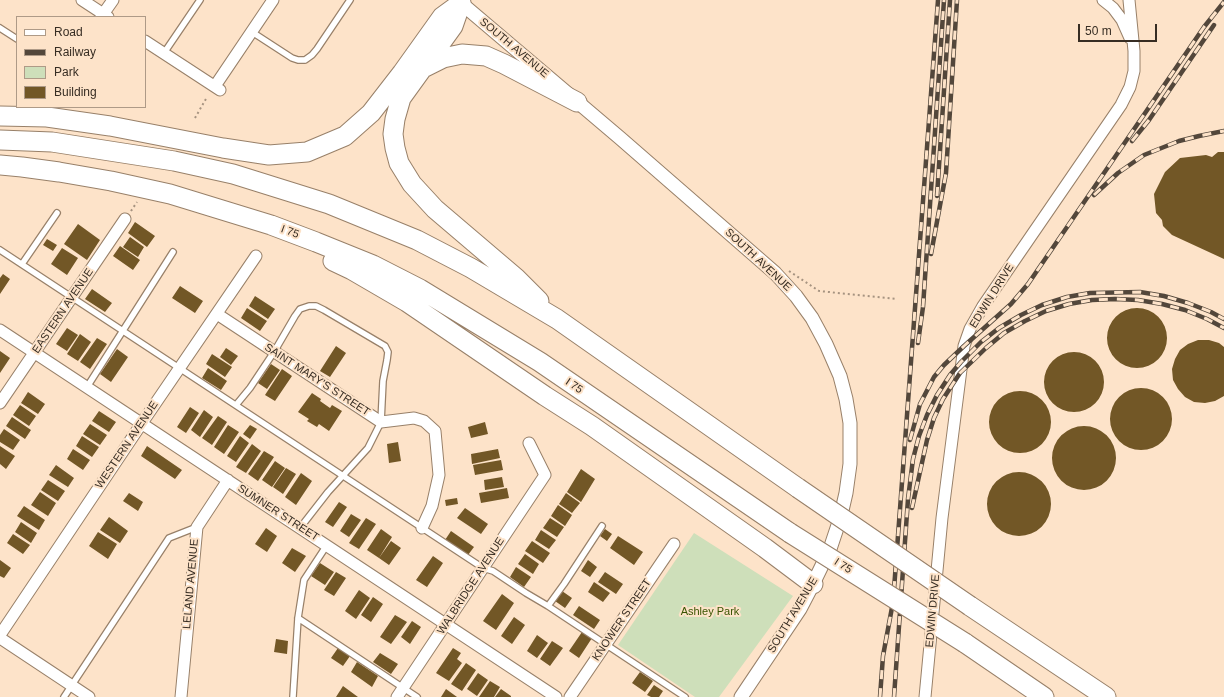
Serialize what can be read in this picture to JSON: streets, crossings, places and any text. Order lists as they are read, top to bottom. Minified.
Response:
{"streets":{"highway":["I 75"],"street":["SOUTH AVENUE","EDWIN DRIVE","EASTERN AVENUE","SAINT MARY'S STREET","WESTERN AVENUE","SUMNER STREET","LELAND AVENUE","WALBRIDGE AVENUE","KNOWER STREET"]},"crossings":[["EASTERN AVENUE","SUMNER STREET"],["SAINT MARY'S STREET","WESTERN AVENUE"],["WESTERN AVENUE","SUMNER STREET"],["SUMNER STREET","LELAND AVENUE"],["SUMNER STREET","WALBRIDGE AVENUE"]],"parks":["Ashley Park"],"legend":["Road","Railway","Park","Building"],"scale_bar":"50 m"}
